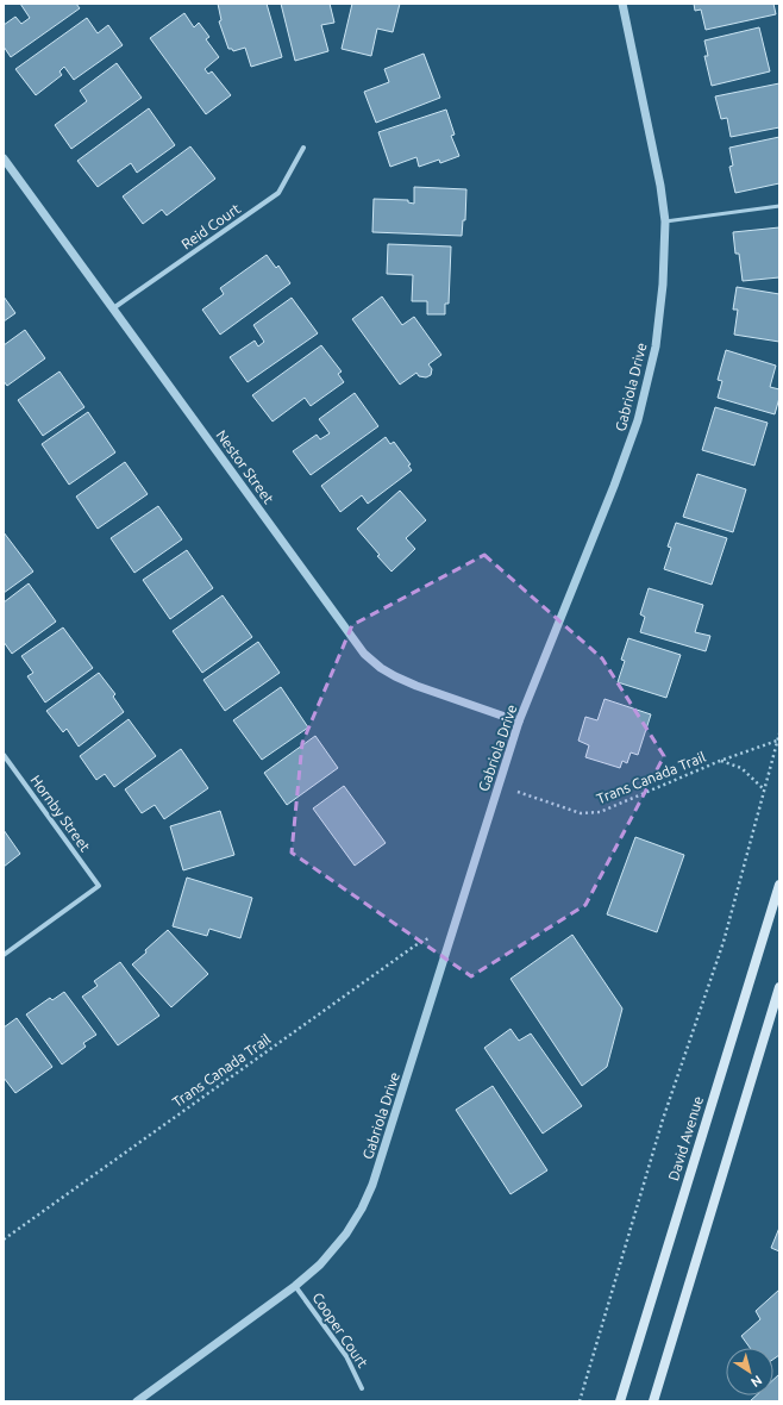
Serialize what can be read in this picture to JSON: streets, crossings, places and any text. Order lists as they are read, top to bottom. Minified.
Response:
{"streets":{"main road":["David Avenue"],"street":["Reid Court","Gabriola Drive","Nestor Street","Hornby Street","Cooper Court"],"path":["Trans Canada Trail"]},"crossings":[["Reid Court","Nestor Street"],["Gabriola Drive","Nestor Street"],["Gabriola Drive","Trans Canada Trail"],["Gabriola Drive","Cooper Court"]],"north":"bottom right"}
